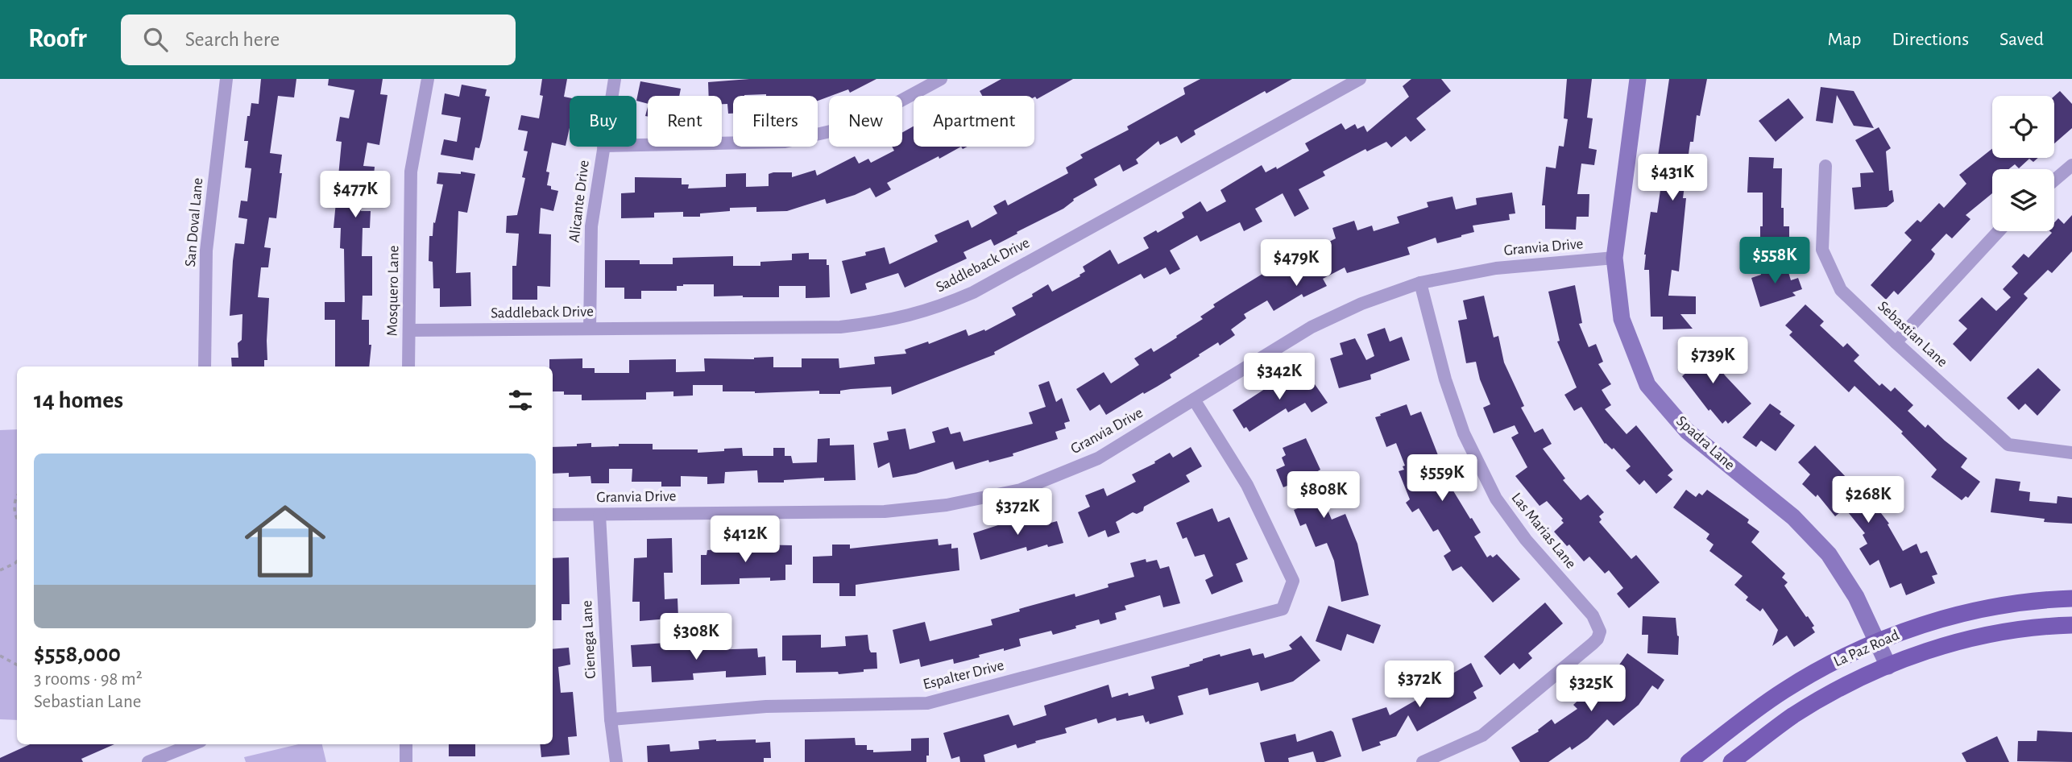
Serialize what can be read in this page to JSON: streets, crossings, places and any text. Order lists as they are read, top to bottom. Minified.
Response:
{"streets":{"main road":["La Paz Road"],"street":["Alicante Drive","San Doval Lane","Granvia Drive","Saddleback Drive","Mosquero Lane","Sebastian Lane","Spadra Lane","Las Marias Lane","Cienega Lane","Espalter Drive"]},"crossings":[["Alicante Drive","Saddleback Drive"],["Granvia Drive","Spadra Lane"],["Granvia Drive","Las Marias Lane"],["Granvia Drive","Cienega Lane"],["Granvia Drive","Espalter Drive"],["Saddleback Drive","Mosquero Lane"],["Spadra Lane","La Paz Road"],["Cienega Lane","Espalter Drive"]],"page":{"header":"Roofr","search":"Search here","nav":["Map","Directions","Saved"],"chip":["Buy","Rent","Filters","New","Apartment"],"price":["$431K","$477K","$558K","$479K","$739K","$342K","$559K","$808K","$268K","$372K","$412K","$308K","$372K","$325K"],"heading":"14 homes","list":[{"name":"$558,000","note":"3 rooms · 98 m² · Sebastian Lane"}]}}
